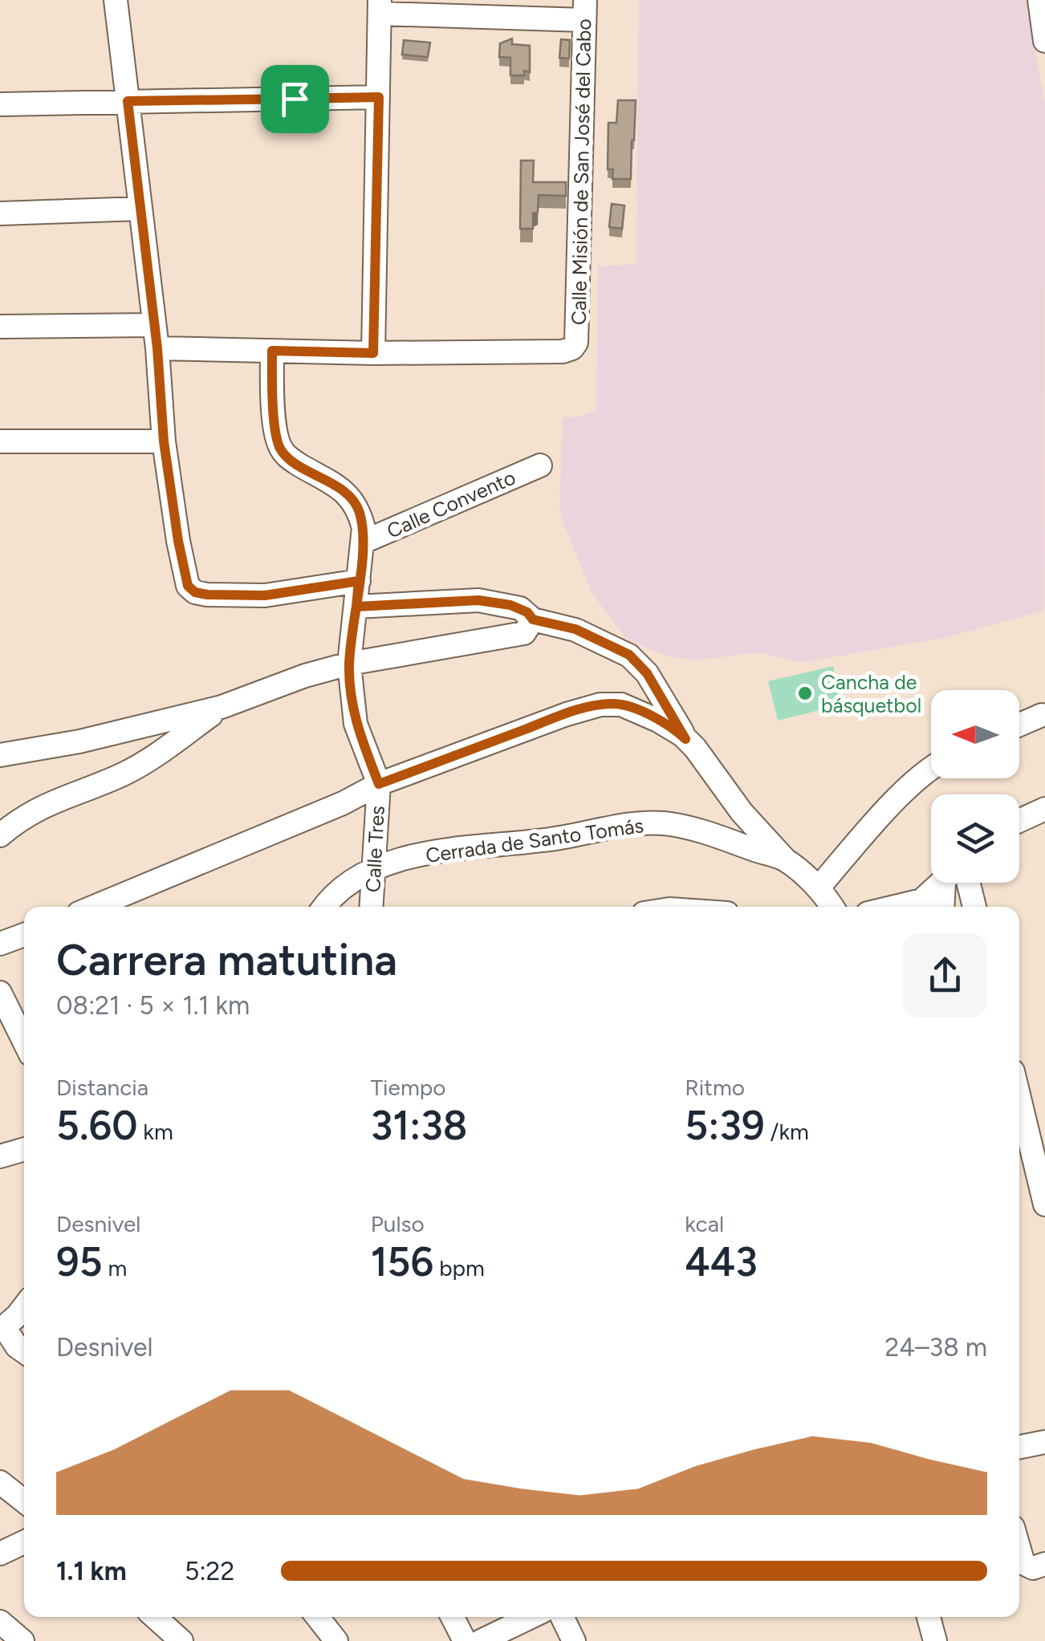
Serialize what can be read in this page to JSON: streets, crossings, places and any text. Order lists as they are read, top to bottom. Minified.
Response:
{"streets":{"street":["Calle Misión de San José del Cabo","Calle Convento","Cerrada de Santo Tomás","Calle Tres"]},"crossings":[["Calle Convento","Calle Tres"],["Cerrada de Santo Tomás","Calle Tres"]],"places":["Cancha de básquetbol"],"north":"left","page":{"heading":["Carrera matutina","08:21 · 5 × 1.1 km"],"stats":[["Distancia","5.60 km"],["Tiempo","31:38"],["Ritmo","5:39 /km"],["Desnivel","95 m"],["Pulso","156 bpm"],["kcal","443"]],"chart":["Desnivel","24–38 m"],"list":[{"name":"1.1 km","note":"5:22"}]}}
